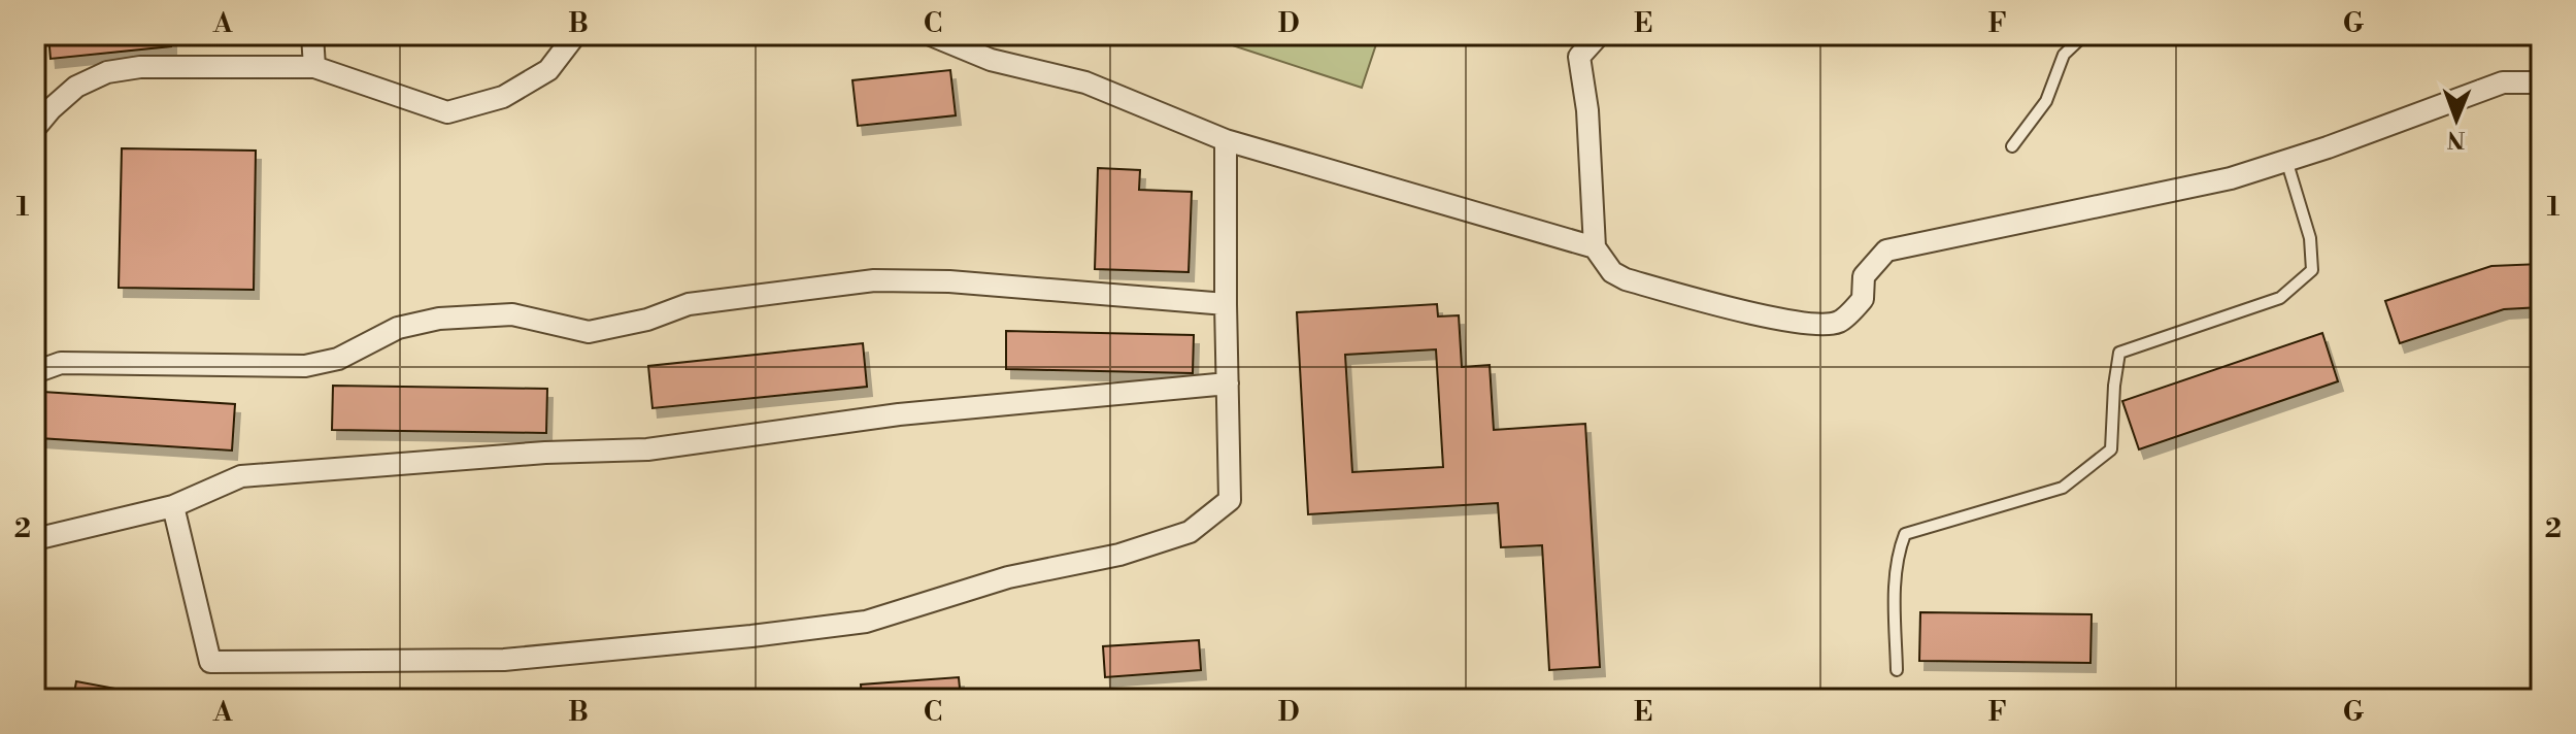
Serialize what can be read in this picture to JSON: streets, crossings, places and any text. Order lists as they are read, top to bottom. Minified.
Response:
{"north":"bottom","grid":{"columns":["A","B","C","D","E","F","G"],"rows":["1","2"]}}
